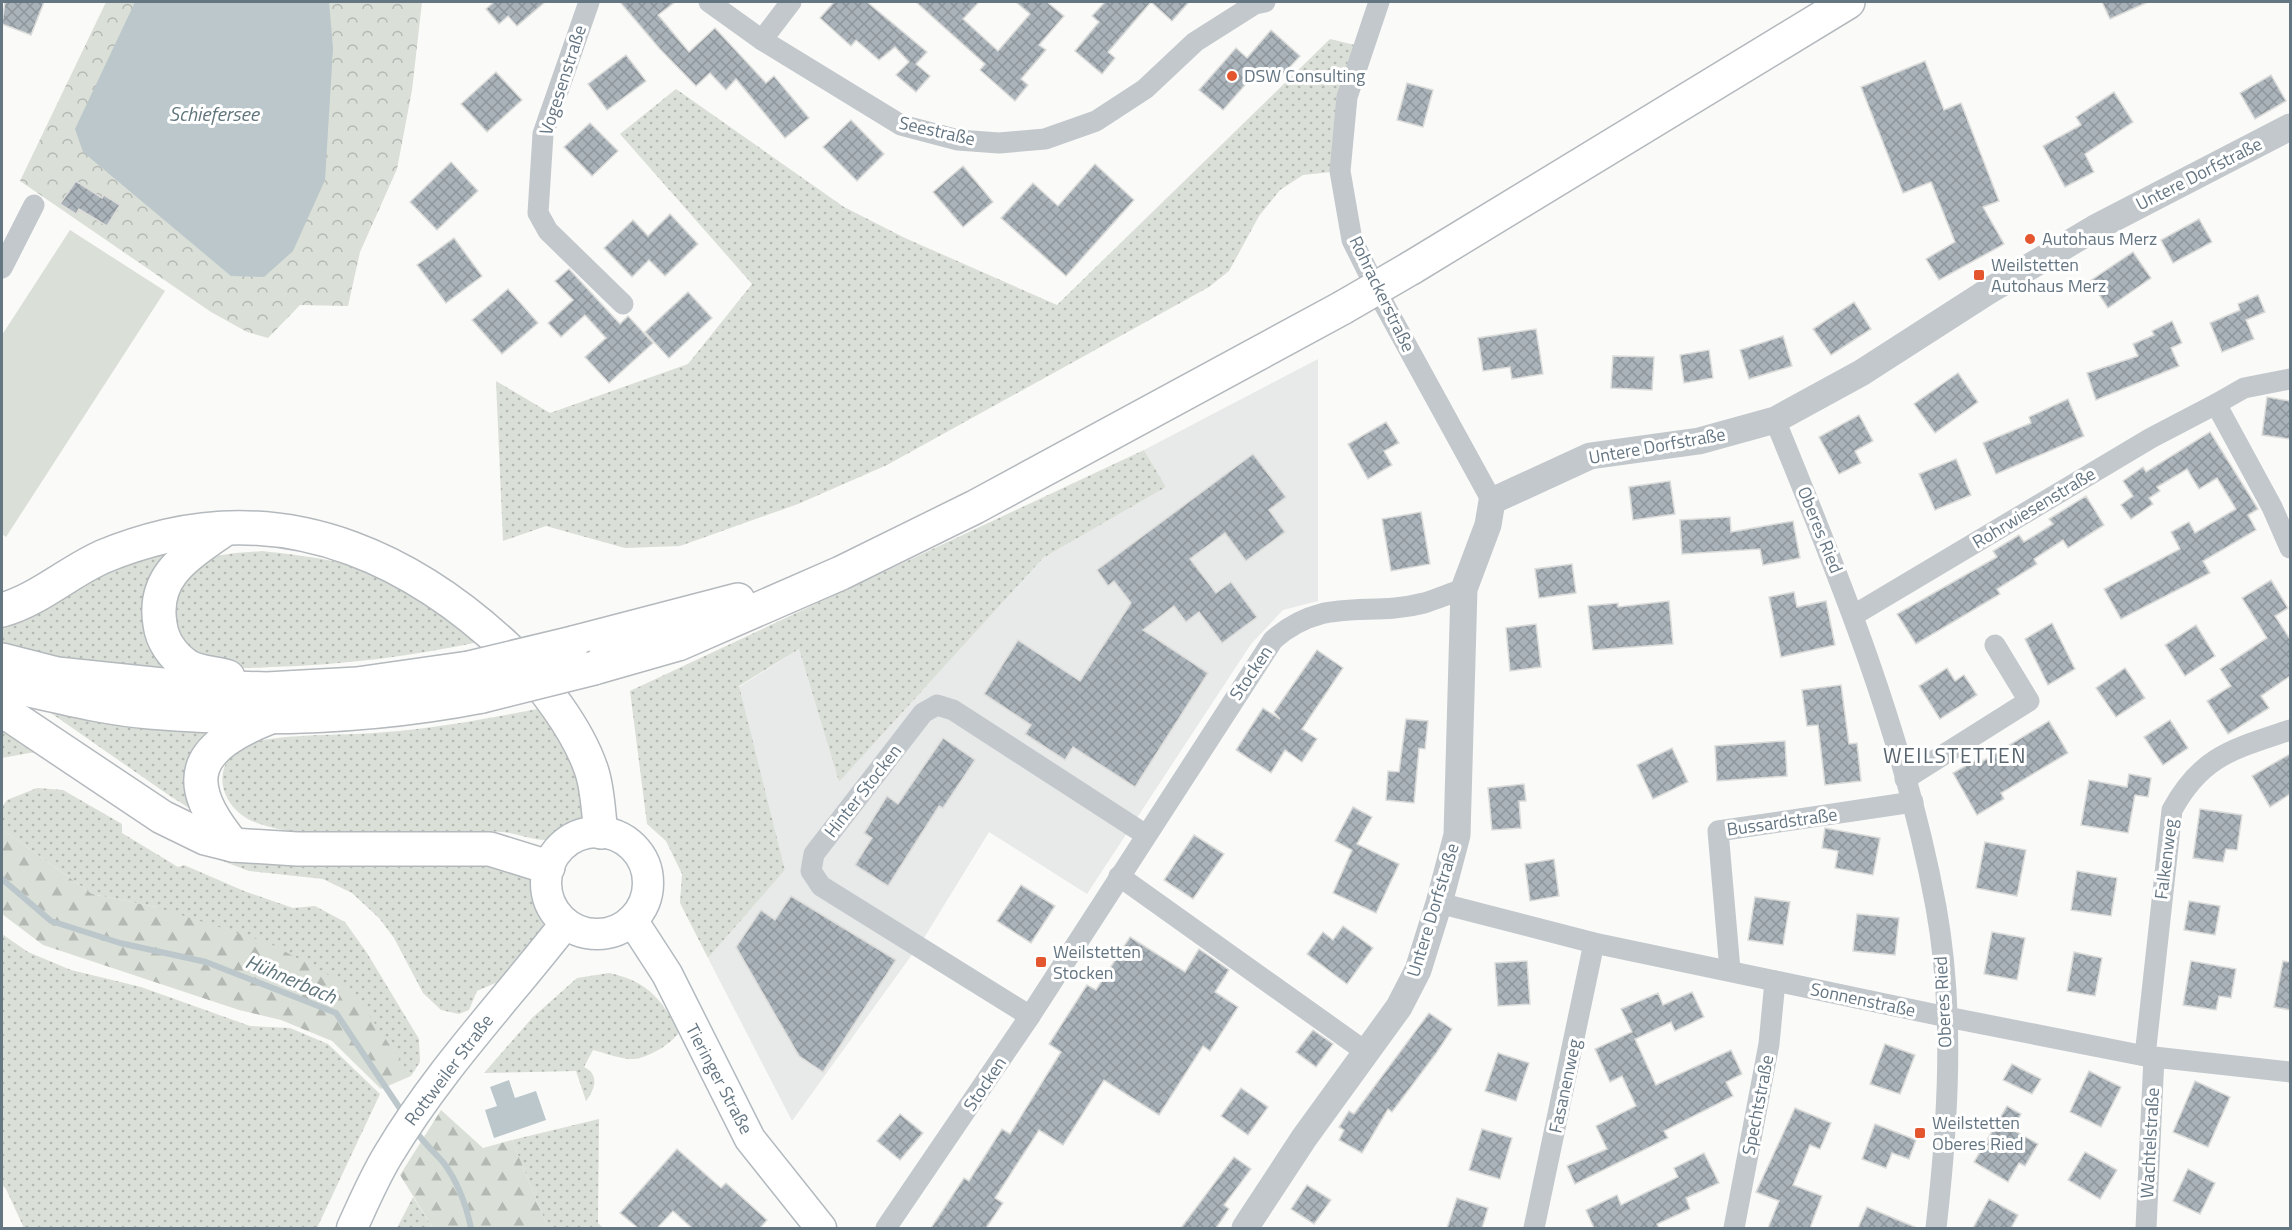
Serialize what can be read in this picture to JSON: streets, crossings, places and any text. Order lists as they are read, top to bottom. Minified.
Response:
{"streets":{"main road":["Rottweiler Straße","Tieringer Straße"],"street":["Vogesenstraße","Seestraße","Untere Dorfstraße","Rohrackerstraße","Rohrwiesenstraße","Oberes Ried","Stocken","Hinter Stocken","Bussardstraße","Falkenweg","Sonnenstraße","Fasanenweg","Spechtstraße","Wachtelstraße"]},"crossings":[["Untere Dorfstraße","Rohrackerstraße"],["Untere Dorfstraße","Oberes Ried"],["Untere Dorfstraße","Stocken"],["Untere Dorfstraße","Sonnenstraße"],["Rohrwiesenstraße","Oberes Ried"],["Oberes Ried","Bussardstraße"],["Oberes Ried","Sonnenstraße"],["Stocken","Hinter Stocken"],["Bussardstraße","Sonnenstraße"],["Falkenweg","Sonnenstraße"],["Falkenweg","Wachtelstraße"],["Sonnenstraße","Fasanenweg"],["Sonnenstraße","Spechtstraße"],["Sonnenstraße","Wachtelstraße"],["Rottweiler Straße","Tieringer Straße"]],"districts":["WEILSTETTEN"],"water":["Schiefersee","Hühnerbach"],"places":{"other":["DSW Consulting","Autohaus Merz"],"transit":["Weilstetten Autohaus Merz","Weilstetten Stocken","Weilstetten Oberes Ried"]}}
